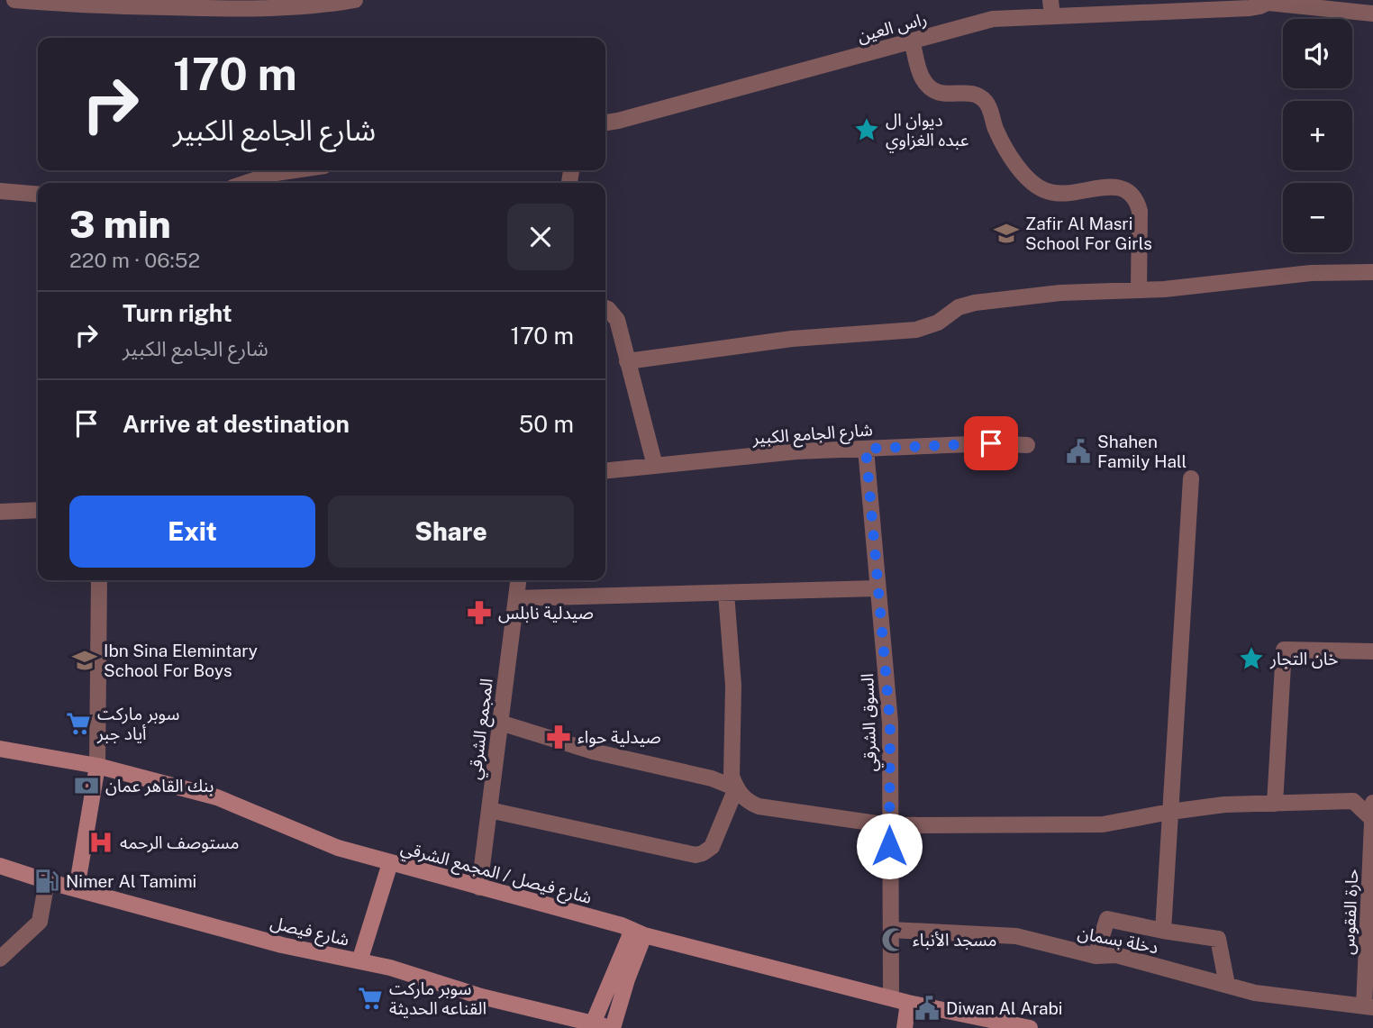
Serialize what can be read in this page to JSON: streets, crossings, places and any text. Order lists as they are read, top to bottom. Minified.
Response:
{"streets":{"main road":["شارع فيصل / المجمع الشرقي","شارع فيصل"],"street":["راس العين","شارع الجامع الكبير","السوق الشرقي","المجمع الشرقي","حارة الفقوس","دخلة بسمان"]},"crossings":[["شارع الجامع الكبير","السوق الشرقي"],["السوق الشرقي","شارع فيصل / المجمع الشرقي"],["السوق الشرقي","دخلة بسمان"],["المجمع الشرقي","شارع فيصل / المجمع الشرقي"],["حارة الفقوس","دخلة بسمان"]],"places":{"place":["ديوان ال عبده الغزاوي","خان التجار"],"school or university":["Zafir Al Masri School For Girls","Ibn Sina Elemintary School For Boys"],"public building":["Shahen Family Hall","Diwan Al Arabi"],"pharmacy":["صيدلية نابلس","صيدلية حواء"],"supermarket":["سوبر ماركت أياد جبر","سوبر ماركت القناعه الحديثة"],"bank":["بنك القاهر عمان"],"hospital":["مستوصف الرحمه"],"fuel station":["Nimer Al Tamimi"],"mosque":["مسجد الأنباء"]},"page":{"map_buttons":["+","−"],"turn":["170 m","شارع الجامع الكبير"],"heading":["3 min","220 m · 06:52"],"list":[{"name":"Turn right","note":"شارع الجامع الكبير","value":"170 m"},{"name":"Arrive at destination","value":"50 m"}],"buttons":["Exit","Share"]}}
